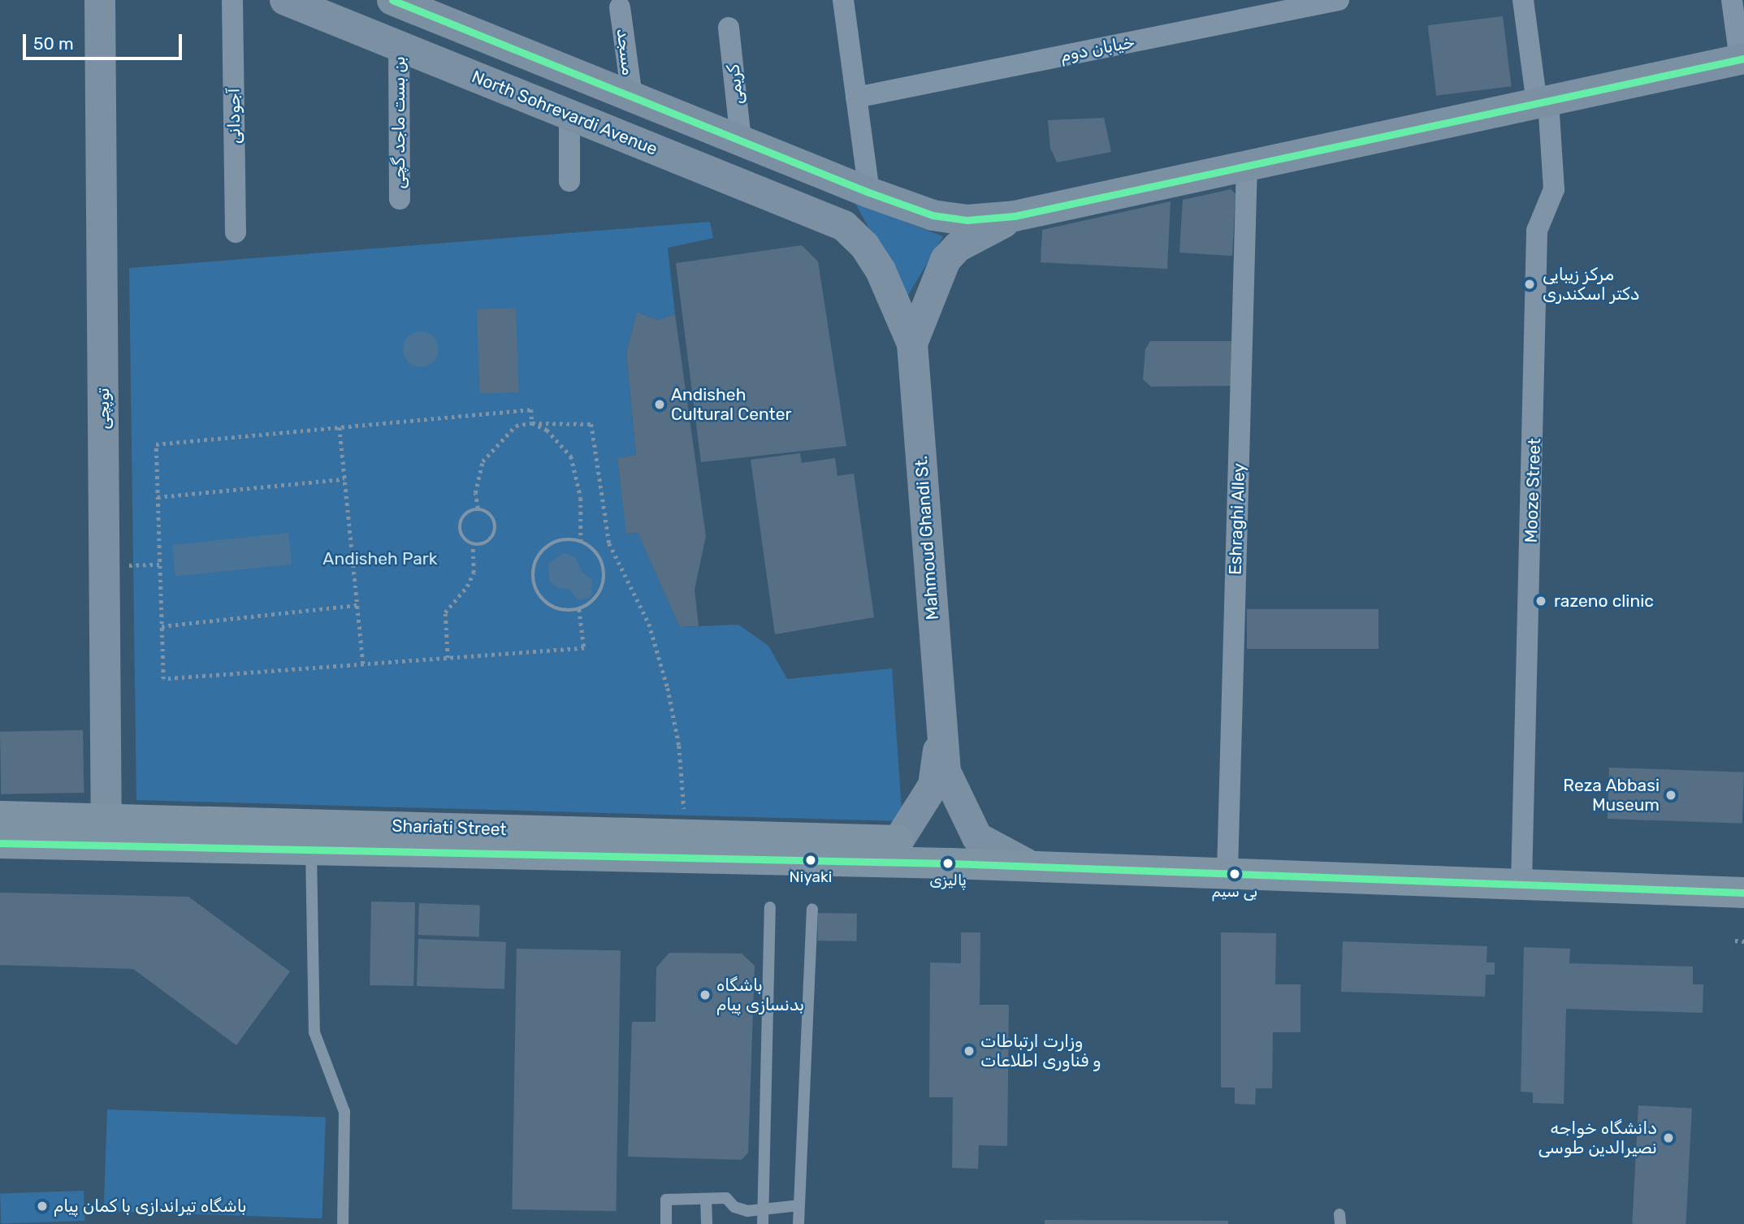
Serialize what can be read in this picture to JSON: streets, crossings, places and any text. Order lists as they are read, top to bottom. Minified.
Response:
{"streets":{"main road":["North Sohrevardi Avenue","توپچی","Mahmoud Ghandi St.","Shariati Street"],"street":["خیابان دوم","مسجد","کریمی","آجودانی","بن بست ماجد گچی","Mooze Street","Eshraghi Alley"]},"crossings":[["North Sohrevardi Avenue","بن بست ماجد گچی"],["North Sohrevardi Avenue","Mahmoud Ghandi St."],["توپچی","Shariati Street"],["Mooze Street","Shariati Street"],["Eshraghi Alley","Shariati Street"],["Mahmoud Ghandi St.","Shariati Street"]],"parks":["Andisheh Park"],"places":["مرکز زیبایی دکتر اسکندری","Andisheh Cultural Center","razeno clinic","Reza Abbasi Museum","Niyaki","پالیزی","بی سیم","باشگاه بدنسازی پیام","وزارت ارتباطات و فناوری اطلاعات","دانشگاه خواجه نصیرالدین طوسی","باشگاه تیراندازی با کمان پیام"],"scale_bar":"50 m"}
